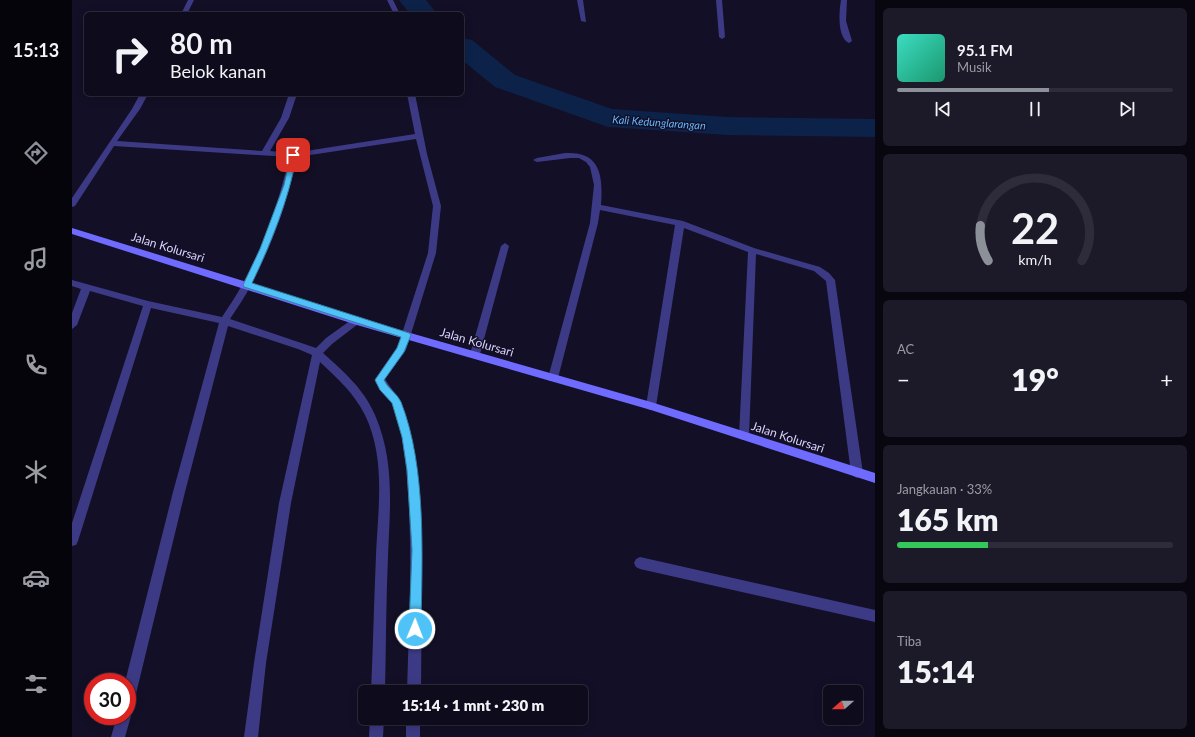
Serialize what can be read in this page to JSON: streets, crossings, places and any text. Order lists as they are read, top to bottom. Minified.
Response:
{"streets":{"street":["Jalan Kolursari"]},"water":["Kali Kedunglarangan"],"north":"left","page":{"tabs":"15:13","turn":["80 m","Belok kanan"],"song":["95.1 FM","Musik"],"tile":["AC",["Jangkauan · 33%","165 km"],["Tiba","15:14"]],"heat":["−","19°","+"],"limit":"30","trip":"15:14 · 1 mnt · 230 m","gauge":["22","km/h"]}}
